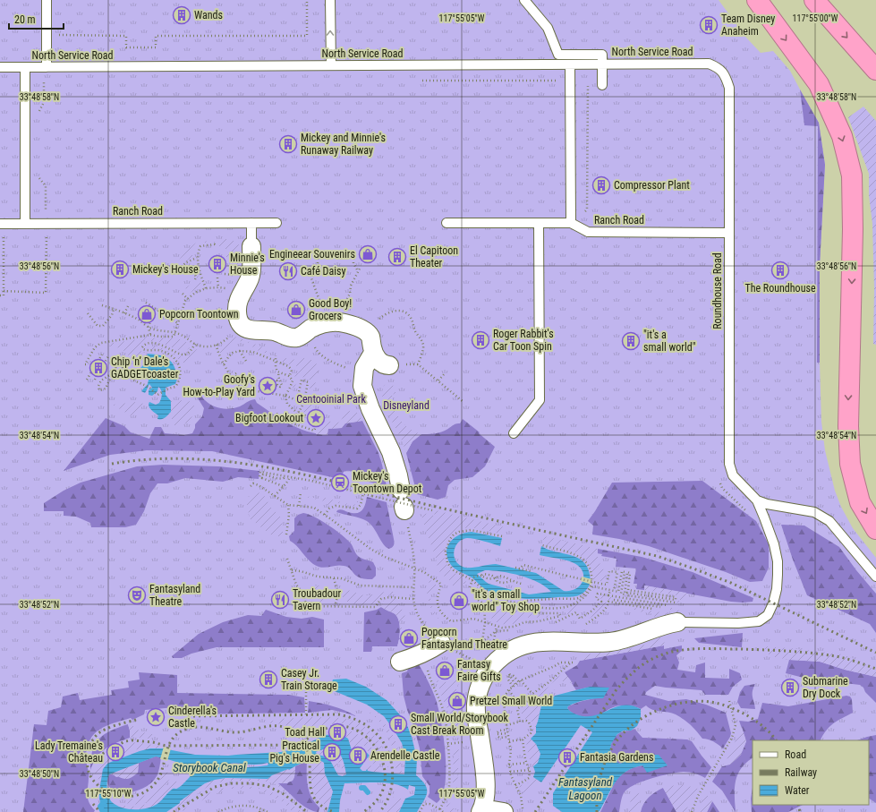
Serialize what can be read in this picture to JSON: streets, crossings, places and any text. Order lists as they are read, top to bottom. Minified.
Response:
{"streets":{"lane":["North Service Road","Ranch Road","Roundhouse Road"]},"crossings":[["North Service Road","Roundhouse Road"],["Ranch Road","Roundhouse Road"]],"water":["Storybook Canal","Fantasyland Lagoon"],"parks":["Centooinial Park","Disneyland"],"places":{"building":["Wands","Team Disney Anaheim","Mickey and Minnie's Runaway Railway","Compressor Plant","El Capitoon Theater","Minnie's House","Mickey's House","The Roundhouse","Roger Rabbit's Car Toon Spin","\"it's a small world\"","Chip ‘n’ Dale’s GADGETcoaster","Casey Jr. Train Storage","Submarine Dry Dock","Small World/Storybook Cast Break Room","Toad Hall","Lady Tremaine's Château","Practical Pig's House","Arendelle Castle","Fantasia Gardens"],"shop":["Engineear Souvenirs","Good Boy! Grocers","Popcorn Toontown","\"it's a small world\" Toy Shop","Popcorn Fantasyland Theatre","Fantasy Faire Gifts","Pretzel Small World"],"restaurant":["Café Daisy","Troubadour Tavern"],"place":["Goofy's How-to-Play Yard","Bigfoot Lookout","Cinderella's Castle"],"station":["Mickey's Toontown Depot"],"theatre":["Fantasyland Theatre"]},"legend":["Road","Railway","Water"],"scale_bar":"20 m","coordinates":["117°55'05\"W","117°55'00\"W","33°48'58\"N","33°48'56\"N","33°48'54\"N","33°48'52\"N","33°48'50\"N","117°55'10\"W"]}
